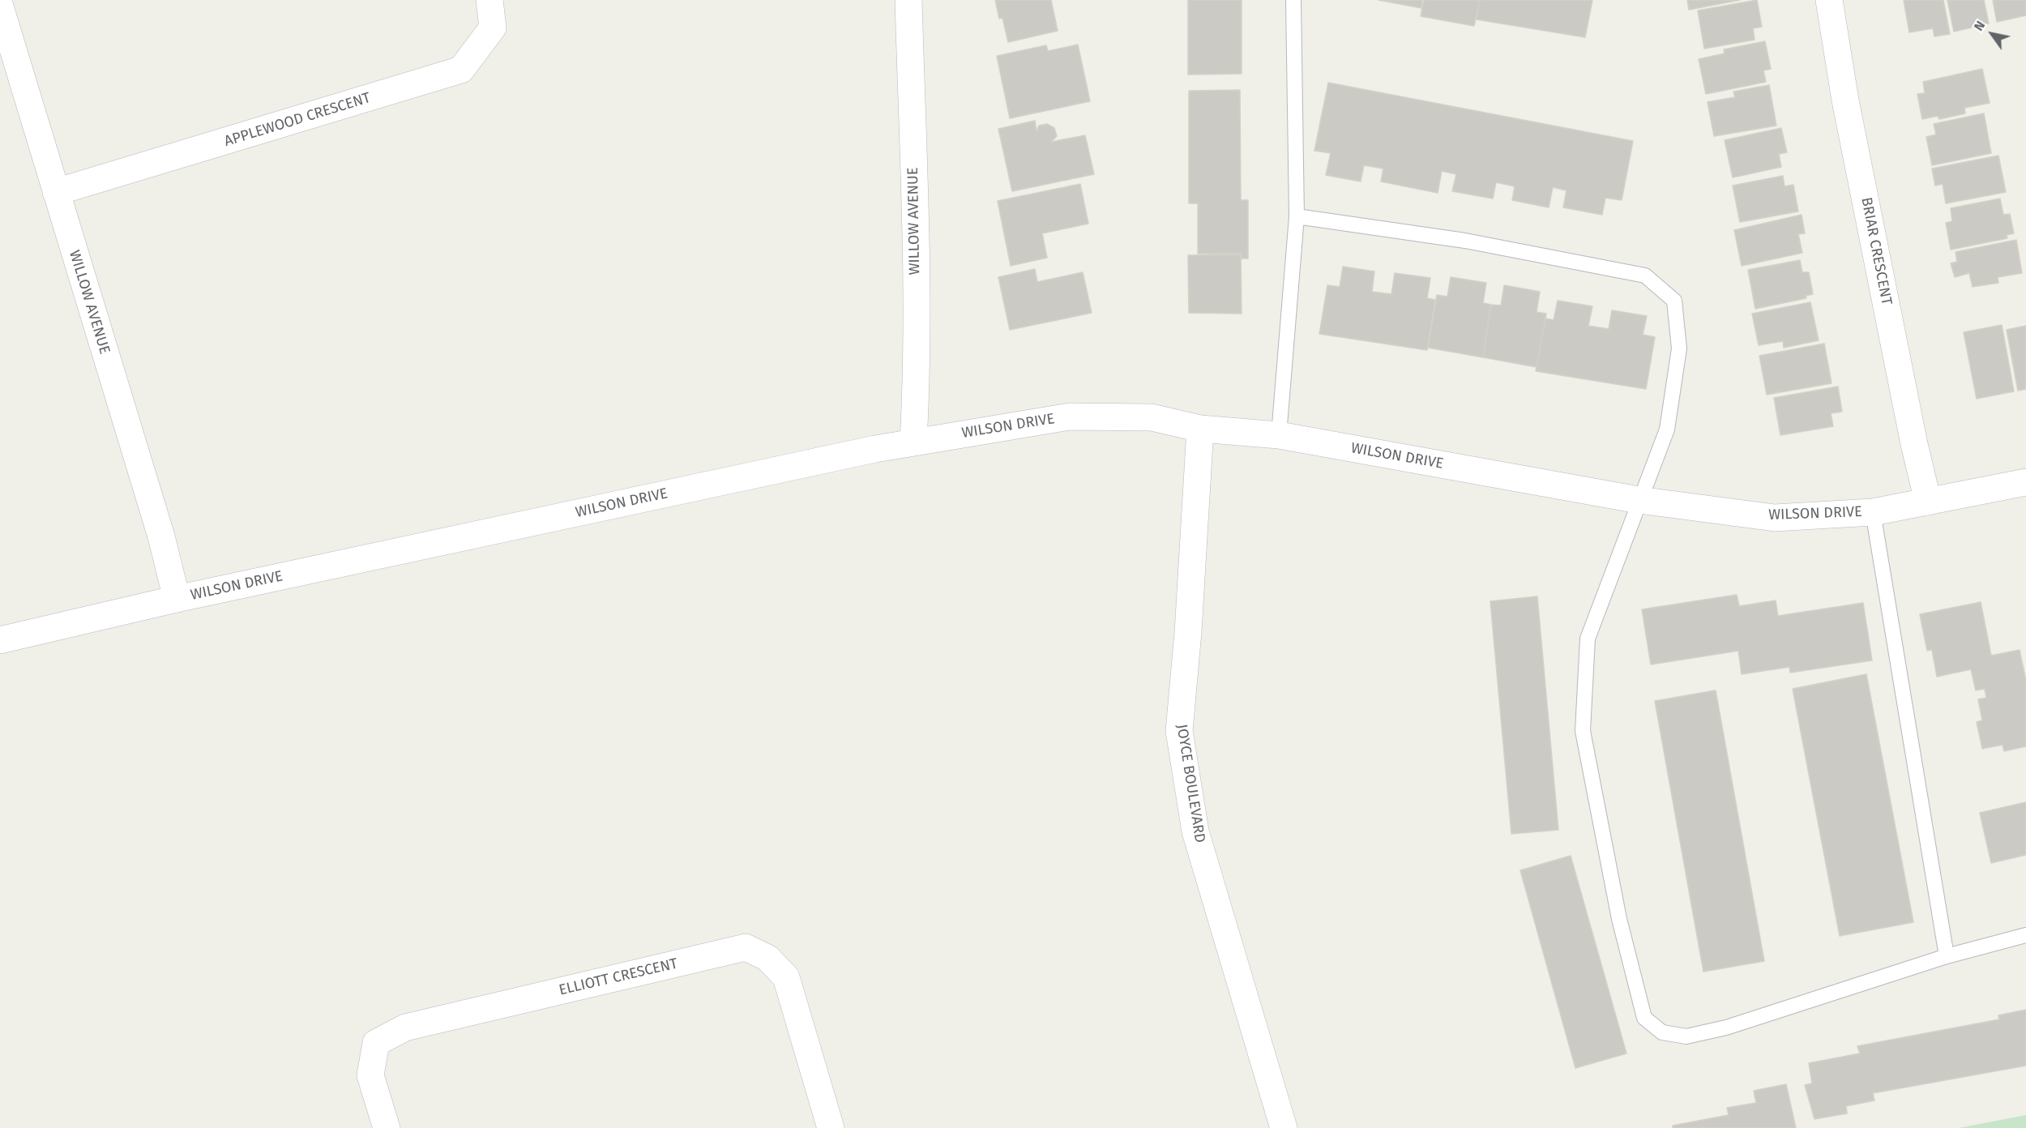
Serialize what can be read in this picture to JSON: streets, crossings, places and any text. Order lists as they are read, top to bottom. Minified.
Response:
{"streets":{"street":["APPLEWOOD CRESCENT","WILLOW AVENUE","BRIAR CRESCENT","WILSON DRIVE","JOYCE BOULEVARD","ELLIOTT CRESCENT"]},"crossings":[["APPLEWOOD CRESCENT","WILLOW AVENUE"],["WILLOW AVENUE","WILSON DRIVE"],["BRIAR CRESCENT","WILSON DRIVE"],["WILSON DRIVE","JOYCE BOULEVARD"]],"north":"top left"}
